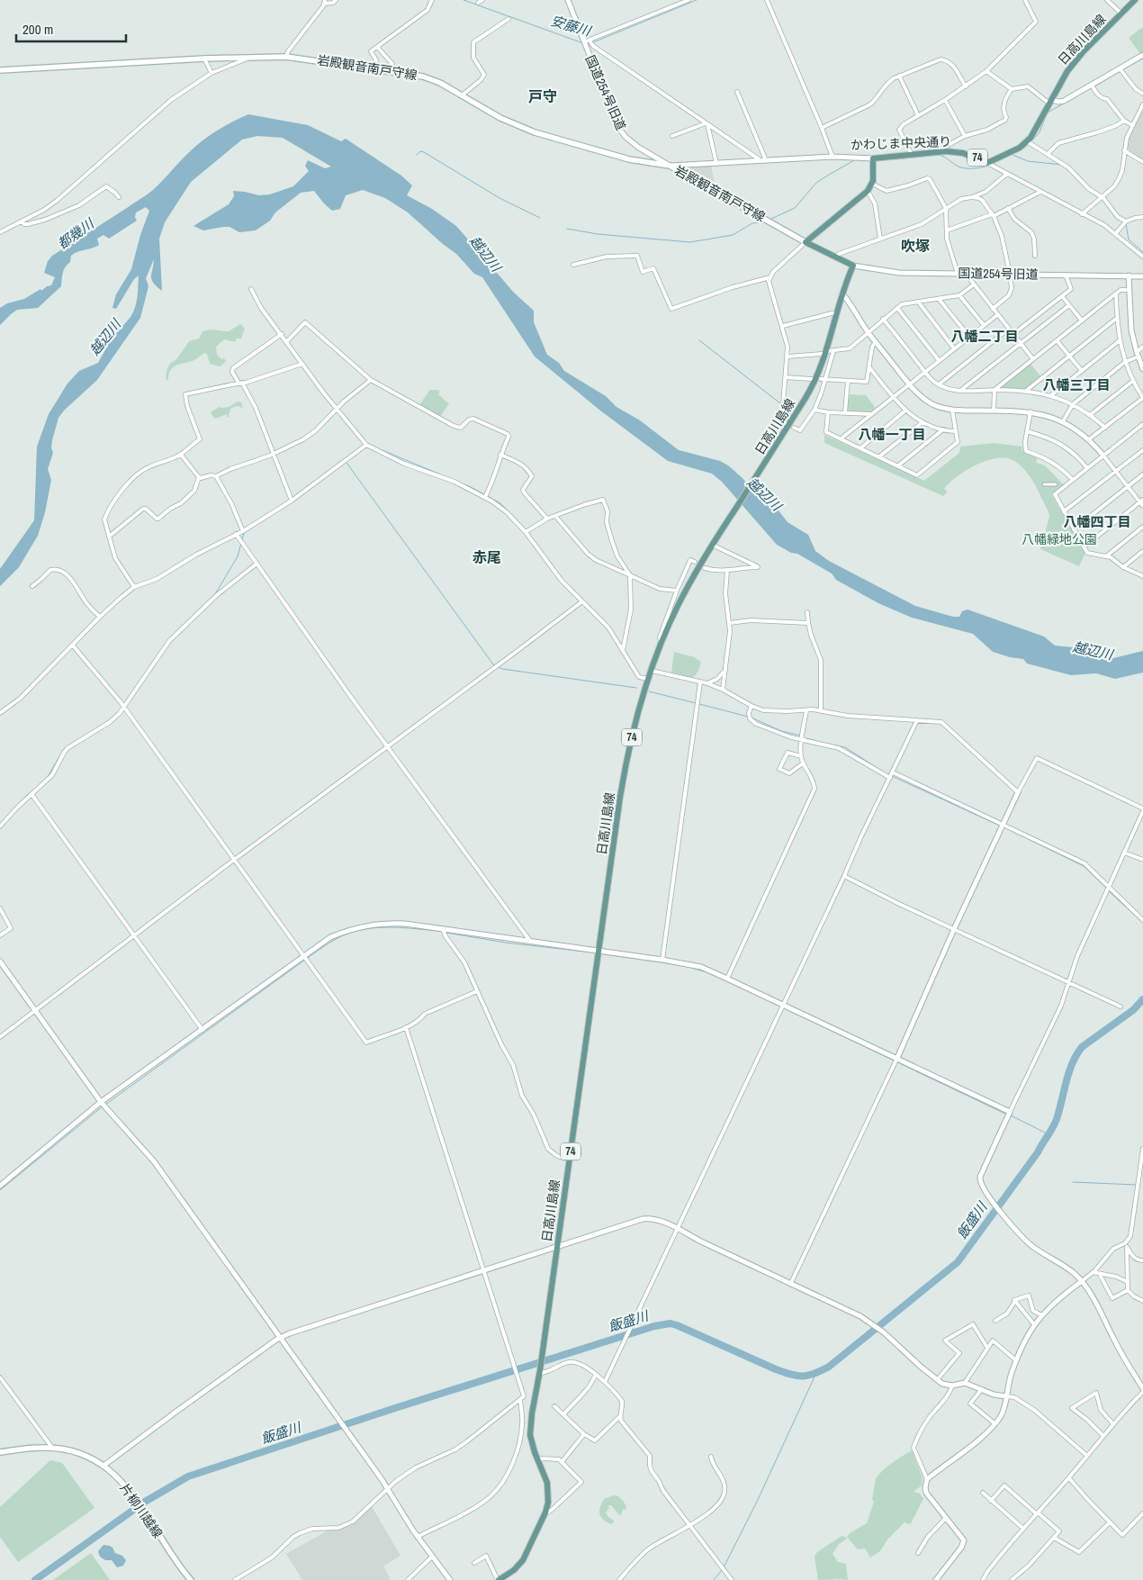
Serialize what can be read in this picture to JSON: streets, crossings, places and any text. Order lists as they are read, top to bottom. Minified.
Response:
{"streets":{"main road":["日高川島線","岩殿観音南戸守線","かわじま中央通り","74","片柳川越線"],"street":["国道254号旧道"]},"crossings":[["日高川島線","国道254号旧道"],["日高川島線","74"],["岩殿観音南戸守線","国道254号旧道"],["岩殿観音南戸守線","かわじま中央通り"],["国道254号旧道","かわじま中央通り"],["かわじま中央通り","74"]],"districts":["戸守","吹塚","八幡二丁目","八幡三丁目","八幡一丁目","八幡四丁目","赤尾"],"water":["安藤川","都幾川","越辺川","飯盛川"],"parks":["八幡緑地公園"],"scale_bar":"200 m"}
